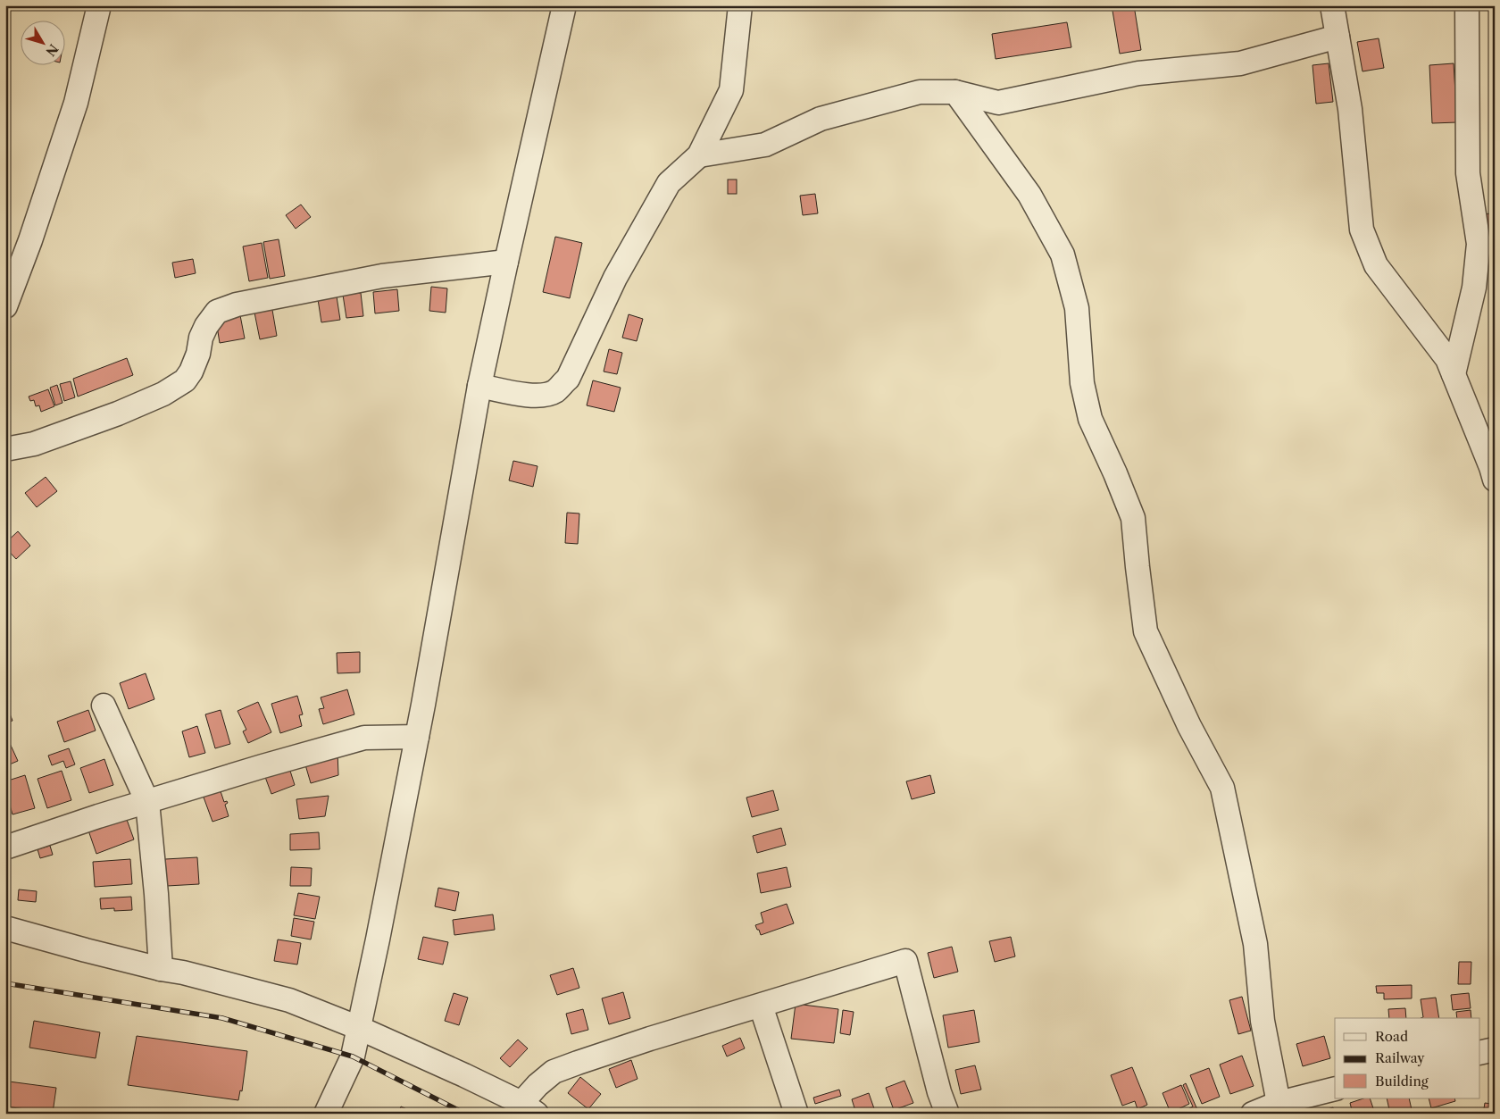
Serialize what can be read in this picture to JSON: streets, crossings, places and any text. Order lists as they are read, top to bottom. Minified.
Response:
{"legend":["Road","Railway","Building"],"north":"bottom right"}
